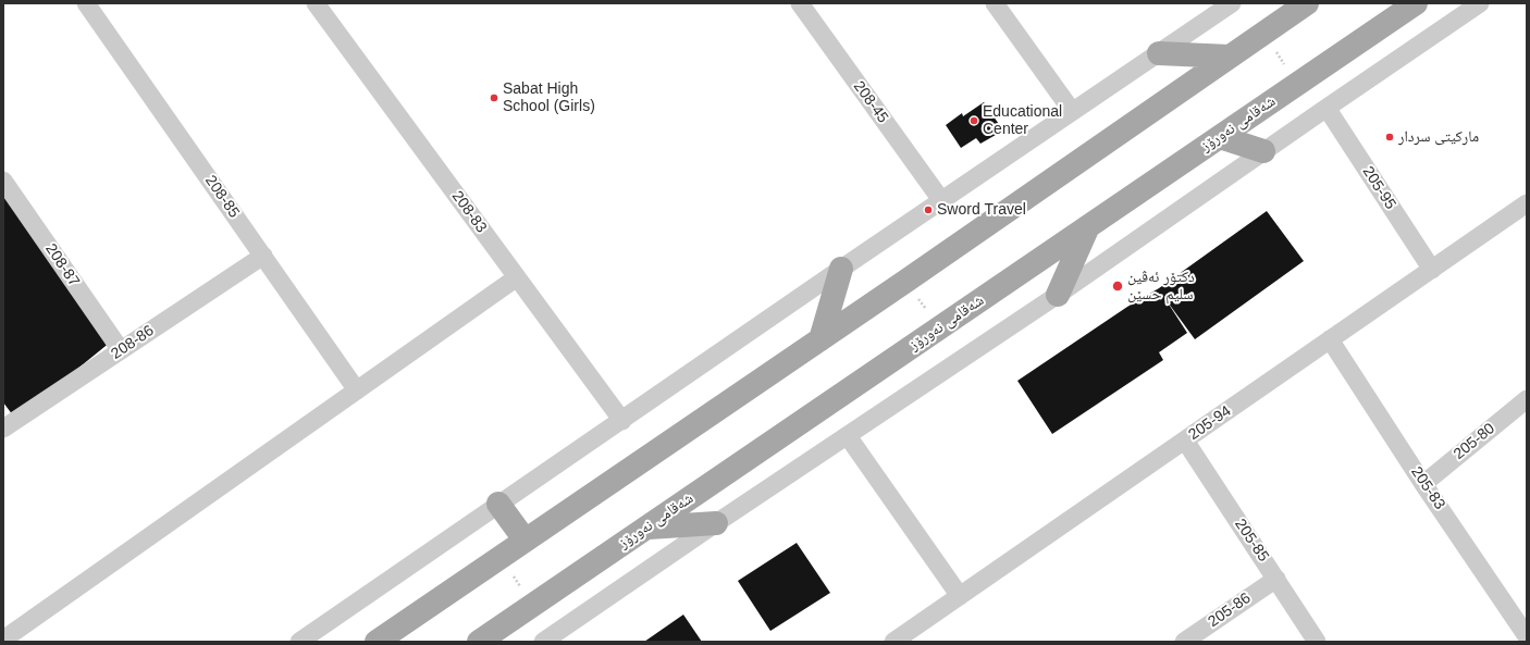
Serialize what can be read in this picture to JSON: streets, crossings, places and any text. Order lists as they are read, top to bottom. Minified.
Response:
{"streets":{"main road":["شەقامی نەورۆز"],"street":["208-45","205-95","208-85","208-83","208-87","208-86","205-94","205-80","205-83","205-85","205-86"]},"crossings":[["205-95","205-94"],["208-85","208-86"],["208-87","208-86"],["205-94","205-83"],["205-94","205-85"],["205-80","205-83"],["205-85","205-86"]],"places":["Sabat High School (Girls)","Educational Center","ماركيتى سردار","Sword Travel","دکتۆر ئەڤین سلیم حسێن"]}
